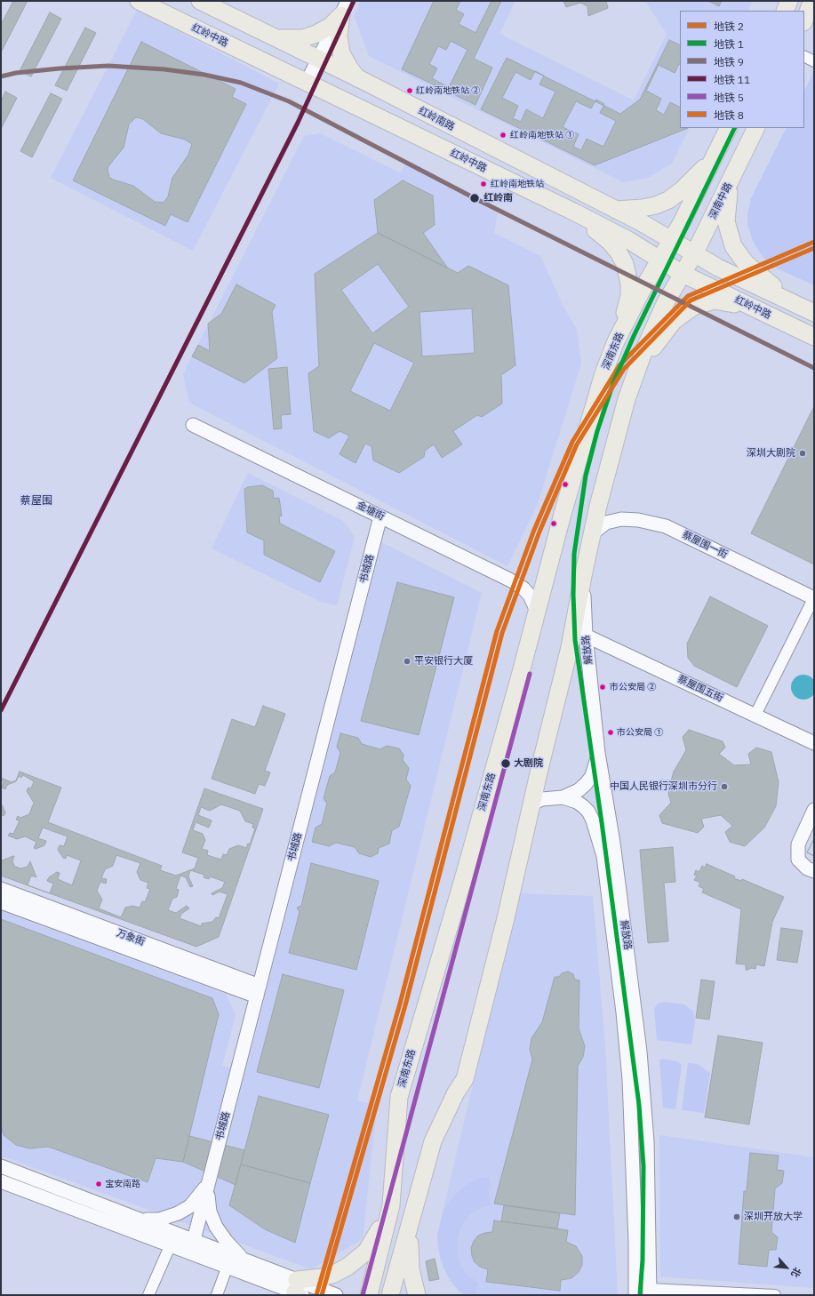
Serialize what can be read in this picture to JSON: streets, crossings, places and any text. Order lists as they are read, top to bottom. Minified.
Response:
{"streets":{"main road":["红岭中路","红岭南路","深南中路","深南东路"],"street":["金塘街","蔡屋围一街","书城路","解放路","蔡屋围五街","万象街"]},"crossings":[["红岭中路","深南中路"],["红岭中路","深南东路"],["深南东路","金塘街"],["金塘街","书城路"],["书城路","万象街"],["解放路","蔡屋围五街"]],"districts":["蔡屋围"],"places":["红岭南地铁站 ②","红岭南地铁站 ①","红岭南地铁站","红岭南","深圳大剧院","平安银行大厦","市公安局 ②","市公安局 ①","大剧院","中国人民银行深圳市分行","宝安南路","深圳开放大学"],"lines":["metro line 11","metro line 9","metro line 1","metro line 2","metro line 8","metro line 5"],"legend":["地铁 2","地铁 1","地铁 9","地铁 11","地铁 5","地铁 8"],"north":"bottom right"}
